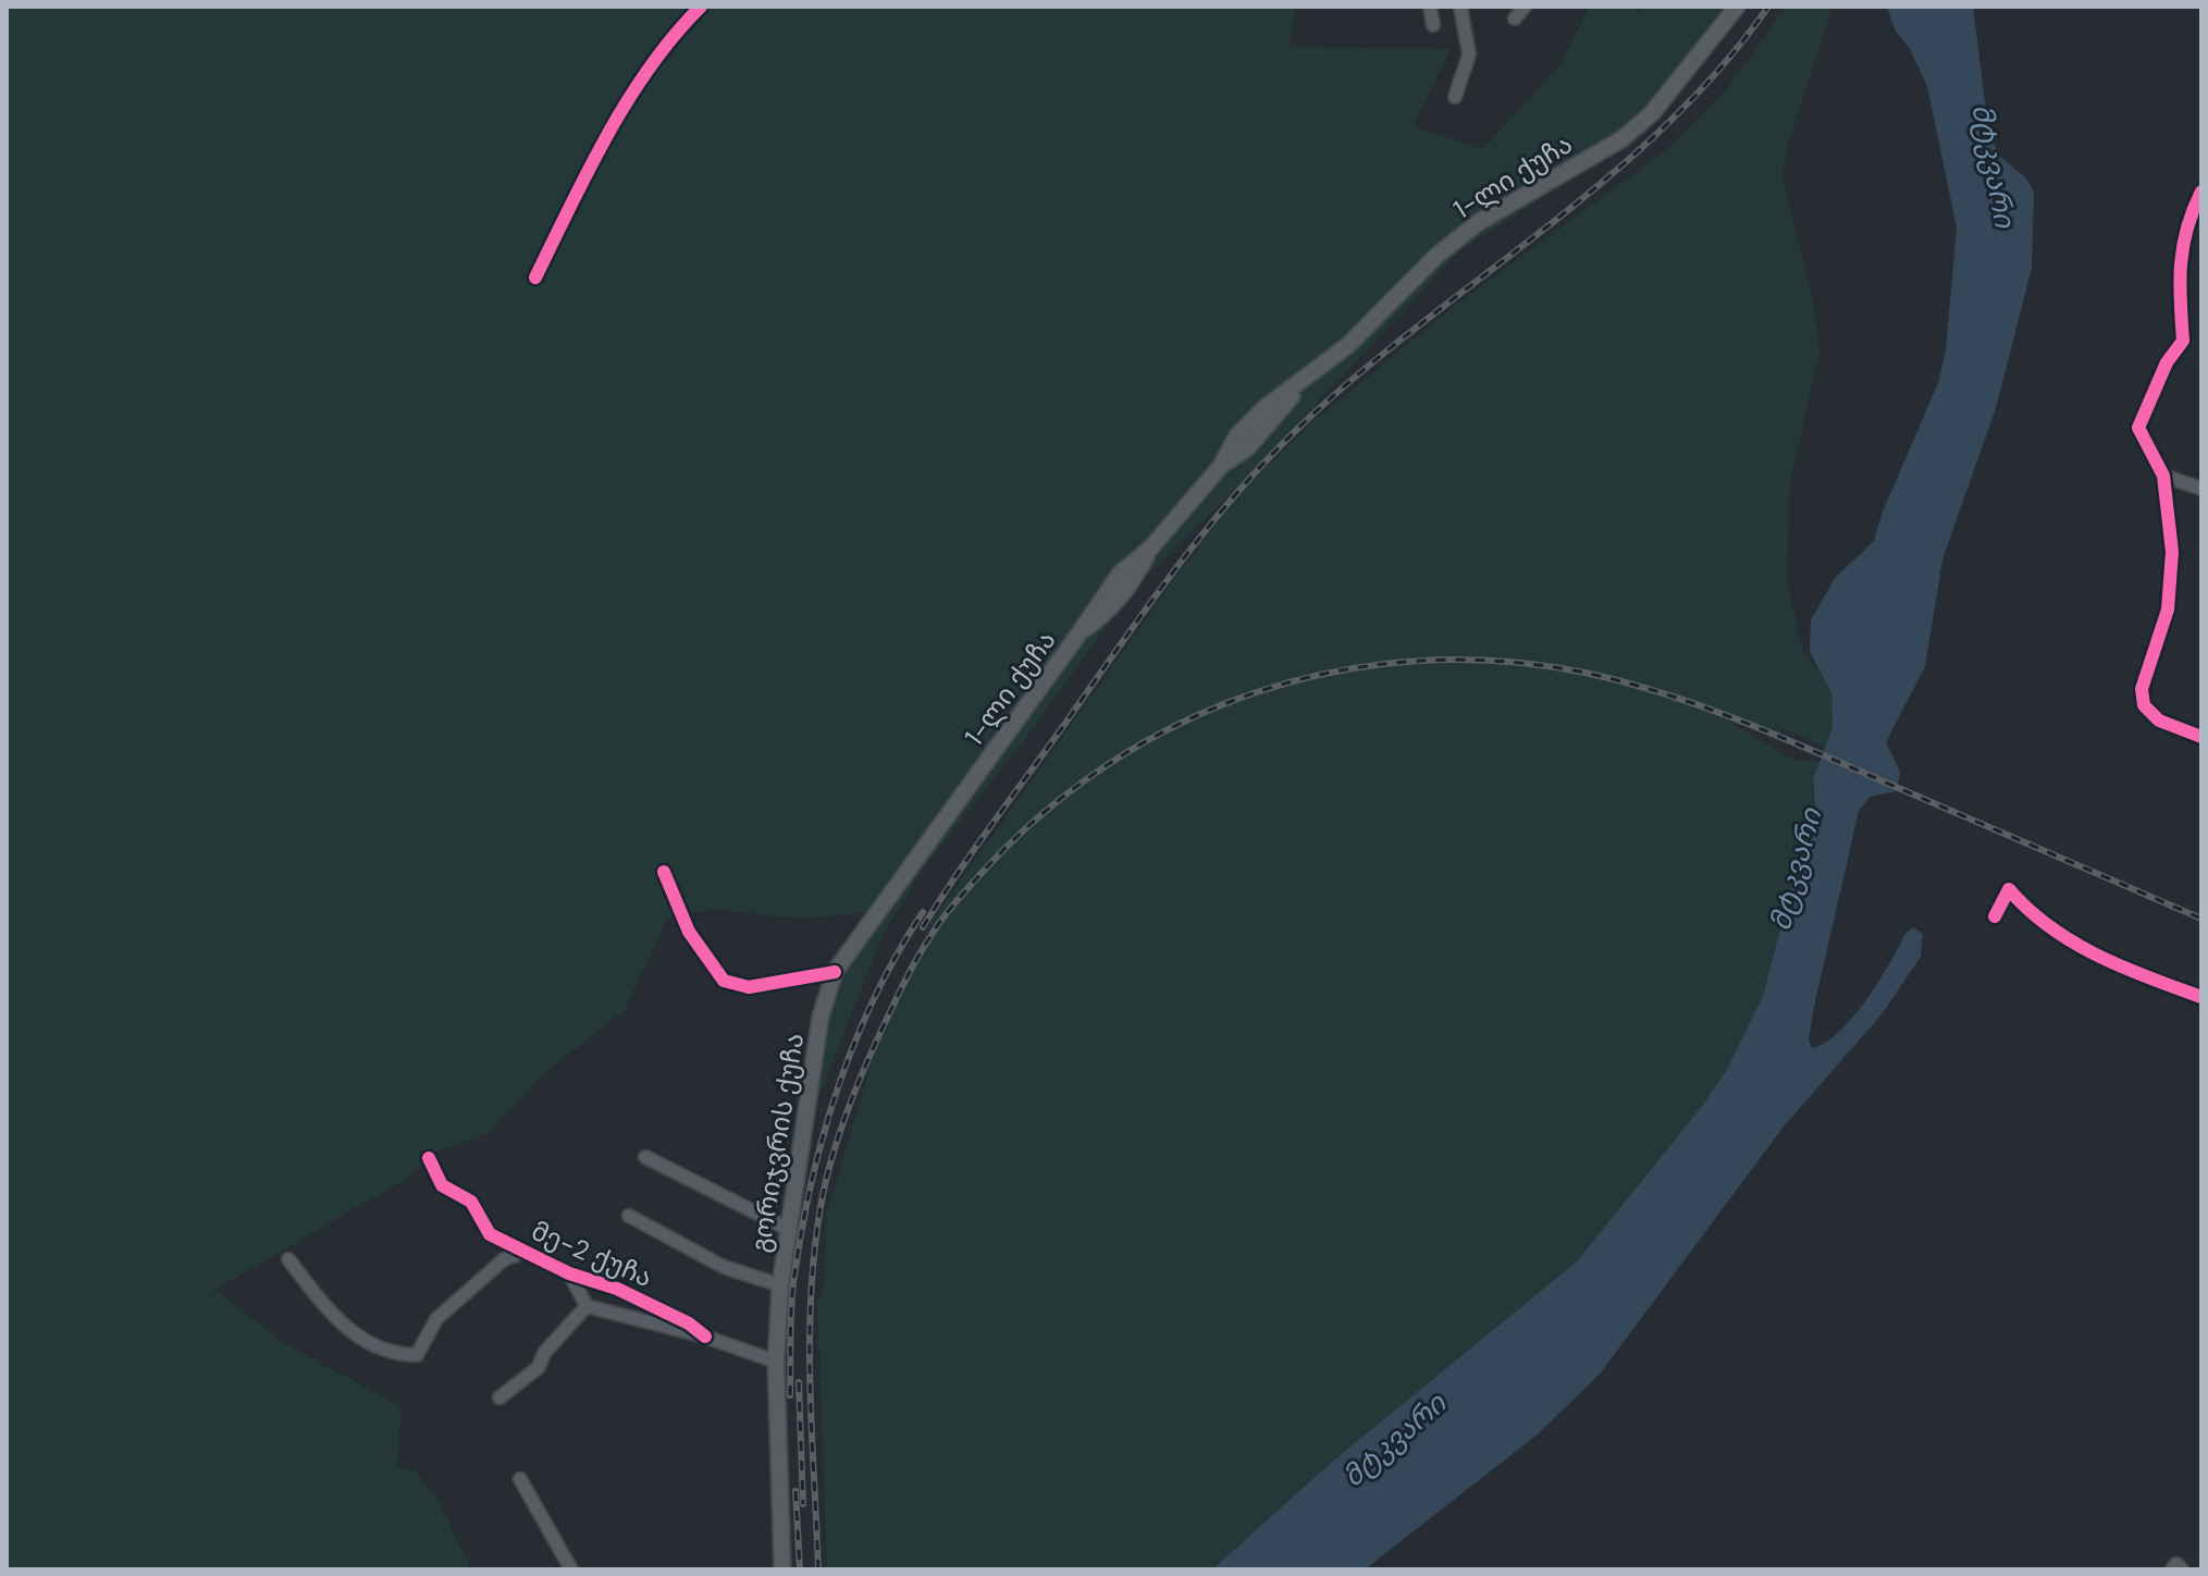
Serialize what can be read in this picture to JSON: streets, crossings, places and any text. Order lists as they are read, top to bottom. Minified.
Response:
{"streets":{"main road":["1-ლი ქუჩა","გორიჯვრის ქუჩა"],"street":["მე-2 ქუჩა"]},"crossings":[["1-ლი ქუჩა","გორიჯვრის ქუჩა"],["გორიჯვრის ქუჩა","მე-2 ქუჩა"]],"water":["მტკვარი"]}
